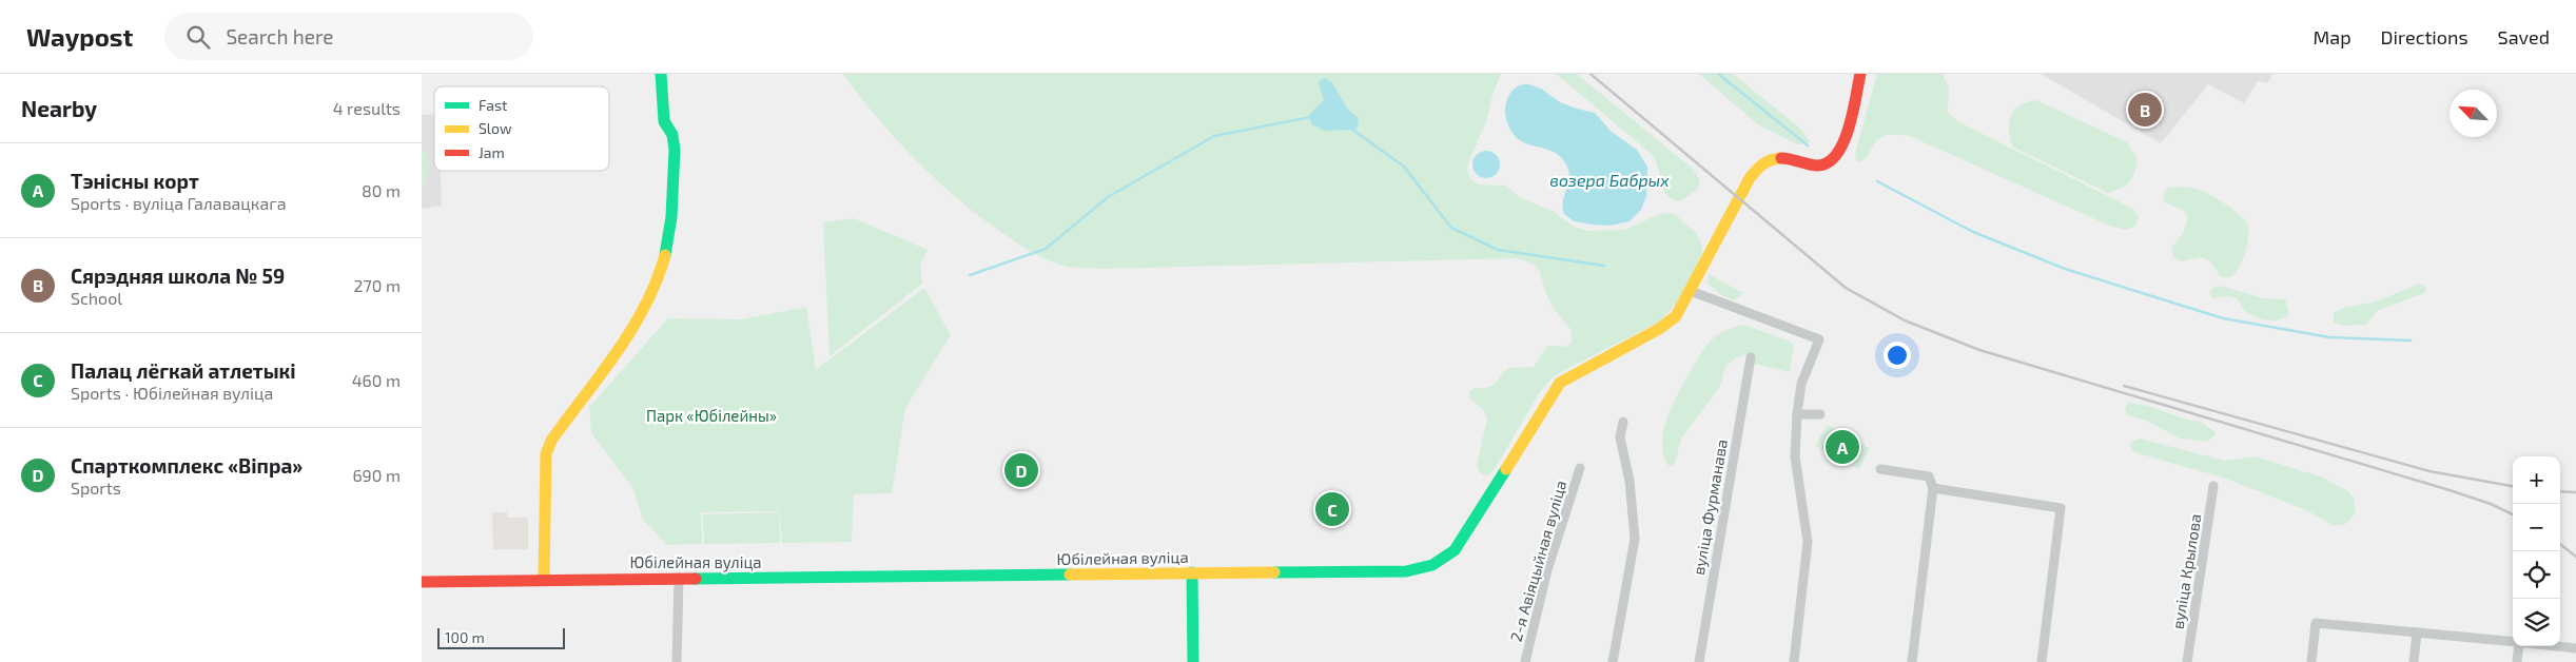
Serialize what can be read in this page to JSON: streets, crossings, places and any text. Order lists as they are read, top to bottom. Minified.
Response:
{"streets":{"street":["вуліца Фурманава","Юбілейная вуліца","2-я Авіяцыйная вуліца","вуліца Крылова"]},"water":["возера Бабрых"],"parks":["Парк «Юбілейны»"],"legend":["Fast","Slow","Jam"],"scale_bar":"100 m","north":"top left","page":{"header":"Waypost","search":"Search here","nav":["Map","Directions","Saved"],"heading":["Nearby","4 results"],"pins":["B","A","D","C"],"list":[{"mark":"A","name":"Тэнісны корт","note":"Sports · вуліца Галавацкага","value":"80 m"},{"mark":"B","name":"Сярэдняя школа № 59","note":"School","value":"270 m"},{"mark":"C","name":"Палац лёгкай атлетыкі","note":"Sports · Юбілейная вуліца","value":"460 m"},{"mark":"D","name":"Спарткомплекс «Віпра»","note":"Sports","value":"690 m"}],"map_buttons":["+","−"],"scale":"100 m"}}
